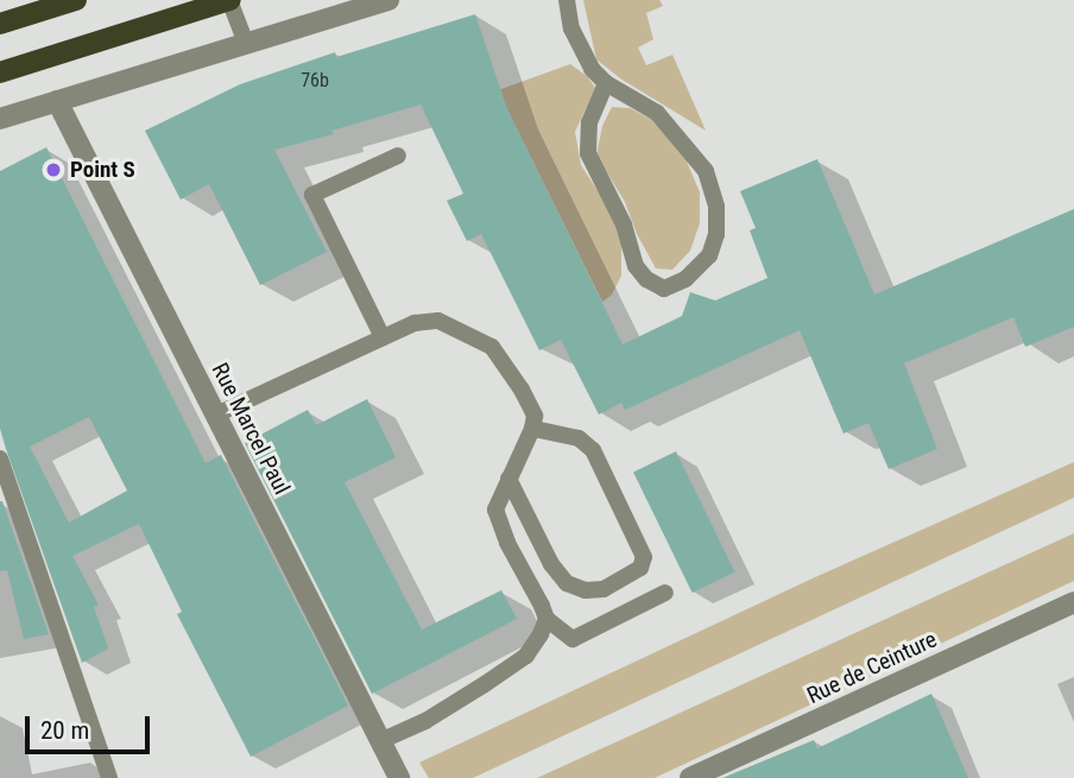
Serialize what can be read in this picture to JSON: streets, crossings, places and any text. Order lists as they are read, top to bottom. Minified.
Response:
{"streets":{"street":["Rue Marcel Paul","Rue de Ceinture"]},"places":["Point S"],"house_numbers":["76b"],"scale_bar":"20 m"}
